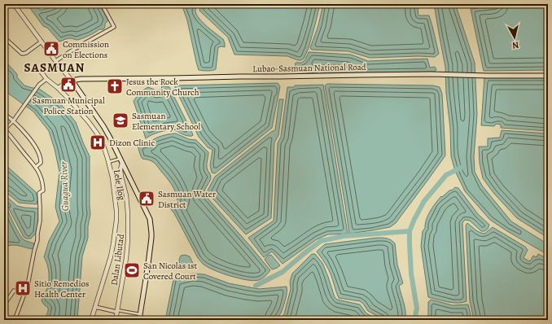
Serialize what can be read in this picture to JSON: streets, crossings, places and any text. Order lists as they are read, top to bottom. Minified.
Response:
{"streets":{"main road":["Lubao-Sasmuan National Road"],"street":["Lele Ilog","Dalan Libutad"]},"districts":["SASMUAN"],"water":["Guagua River"],"places":{"public building":["Commission on Elections","Sasmuan Municipal Police Station","Sasmuan Water District"],"church":["Jesus the Rock Community Church"],"school or university":["Sasmuan Elementary School"],"hospital":["Dizon Clinic","Sitio Remedios Health Center"],"sports":["San Nicolas 1st Covered Court"]},"north":"bottom"}
